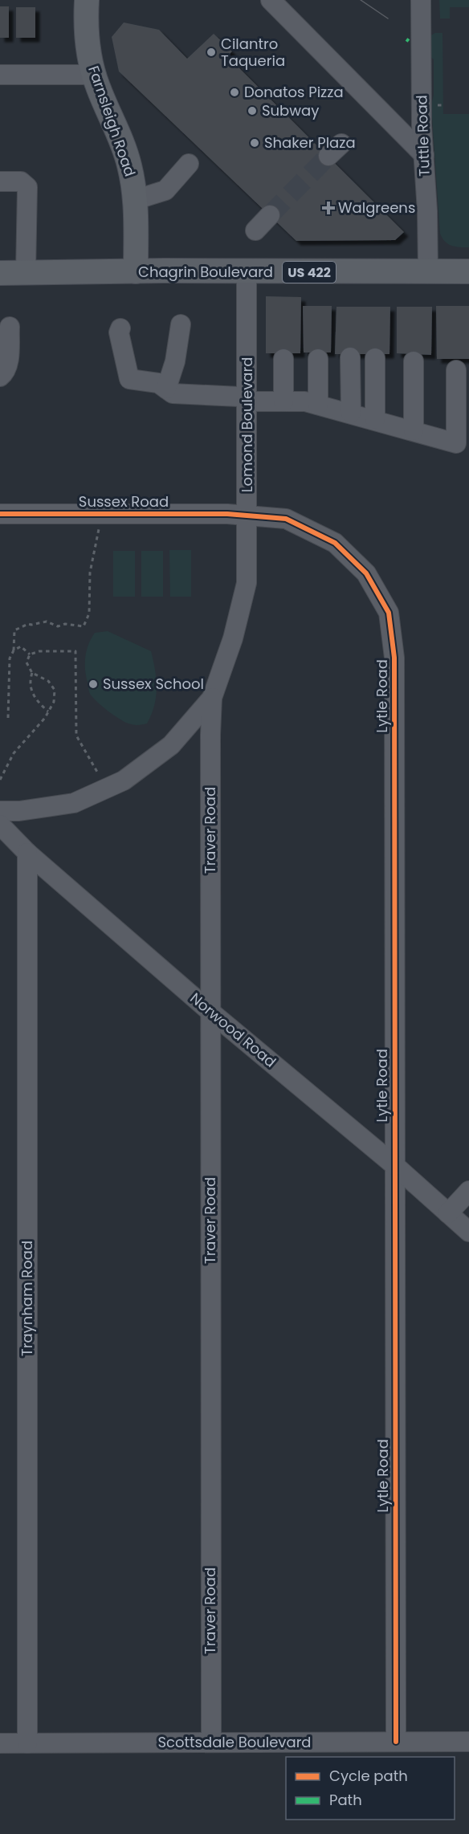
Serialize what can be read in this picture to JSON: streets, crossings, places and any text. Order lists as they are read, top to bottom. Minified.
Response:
{"streets":{"main road":["Farnsleigh Road","Chagrin Boulevard","US 422"],"street":["Tuttle Road","Lomond Boulevard","Sussex Road","Lytle Road","Traver Road","Norwood Road","Traynham Road","Scottsdale Boulevard"]},"crossings":[["Farnsleigh Road","Chagrin Boulevard"],["Tuttle Road","Chagrin Boulevard"],["Chagrin Boulevard","Lomond Boulevard"],["Lomond Boulevard","Sussex Road"],["Lomond Boulevard","Lytle Road"],["Lomond Boulevard","Traver Road"],["Sussex Road","Lytle Road"],["Lytle Road","Norwood Road"],["Lytle Road","Scottsdale Boulevard"],["Traver Road","Norwood Road"],["Traver Road","Scottsdale Boulevard"],["Norwood Road","Traynham Road"],["Traynham Road","Scottsdale Boulevard"]],"places":{"other":["Cilantro Taqueria","Donatos Pizza","Subway","Shaker Plaza","Sussex School"],"health":["Walgreens"]},"legend":["Cycle path","Path"]}
